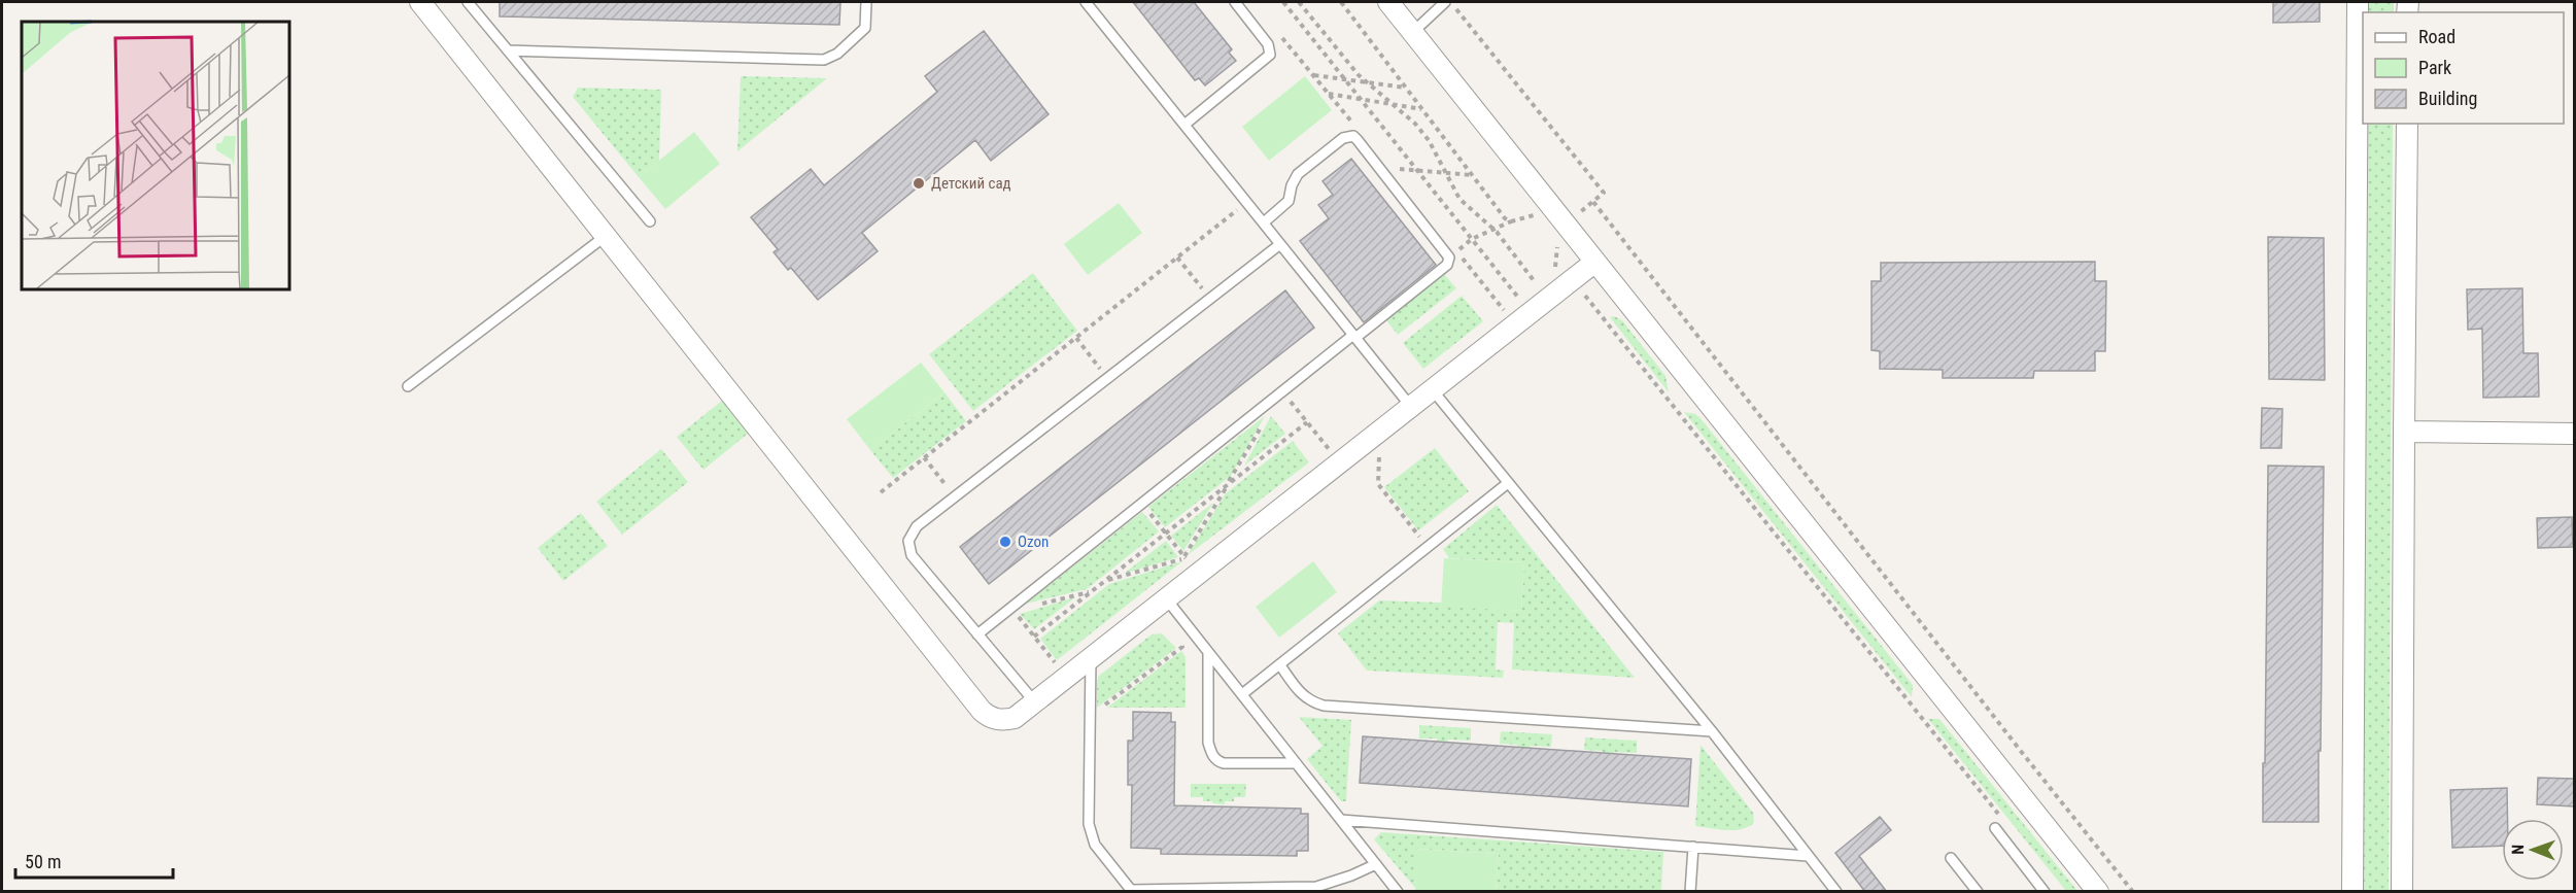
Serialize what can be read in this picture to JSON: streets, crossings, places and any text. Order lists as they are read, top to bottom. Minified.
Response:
{"places":["Детский сад","Ozon"],"legend":["Road","Park","Building"],"scale_bar":"50 m","north":"left"}
